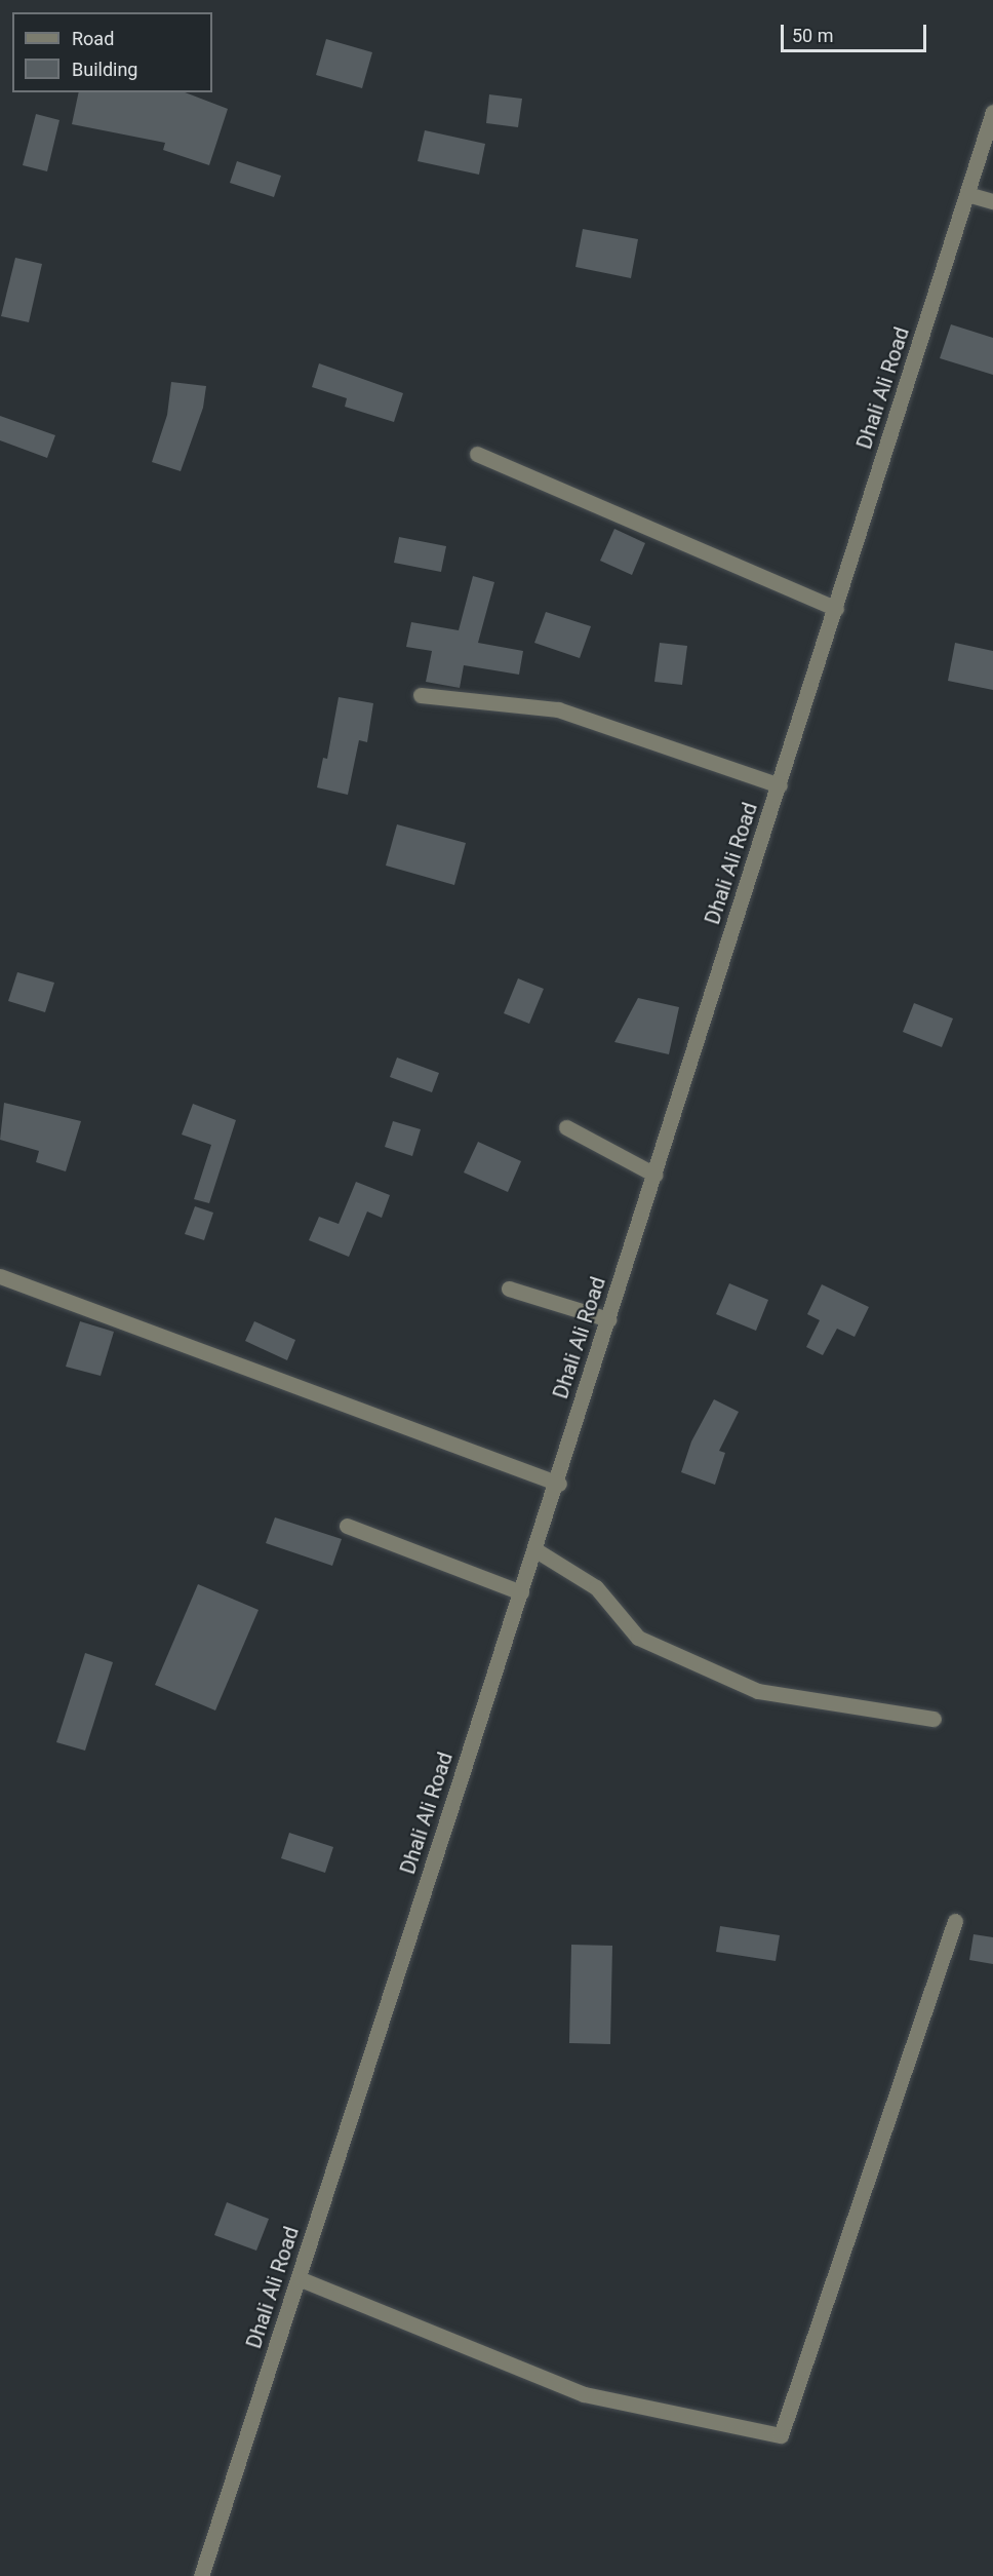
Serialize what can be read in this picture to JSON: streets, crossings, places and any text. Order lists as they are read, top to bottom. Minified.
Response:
{"streets":{"street":["Dhali Ali Road"]},"legend":["Road","Building"],"scale_bar":"50 m"}
